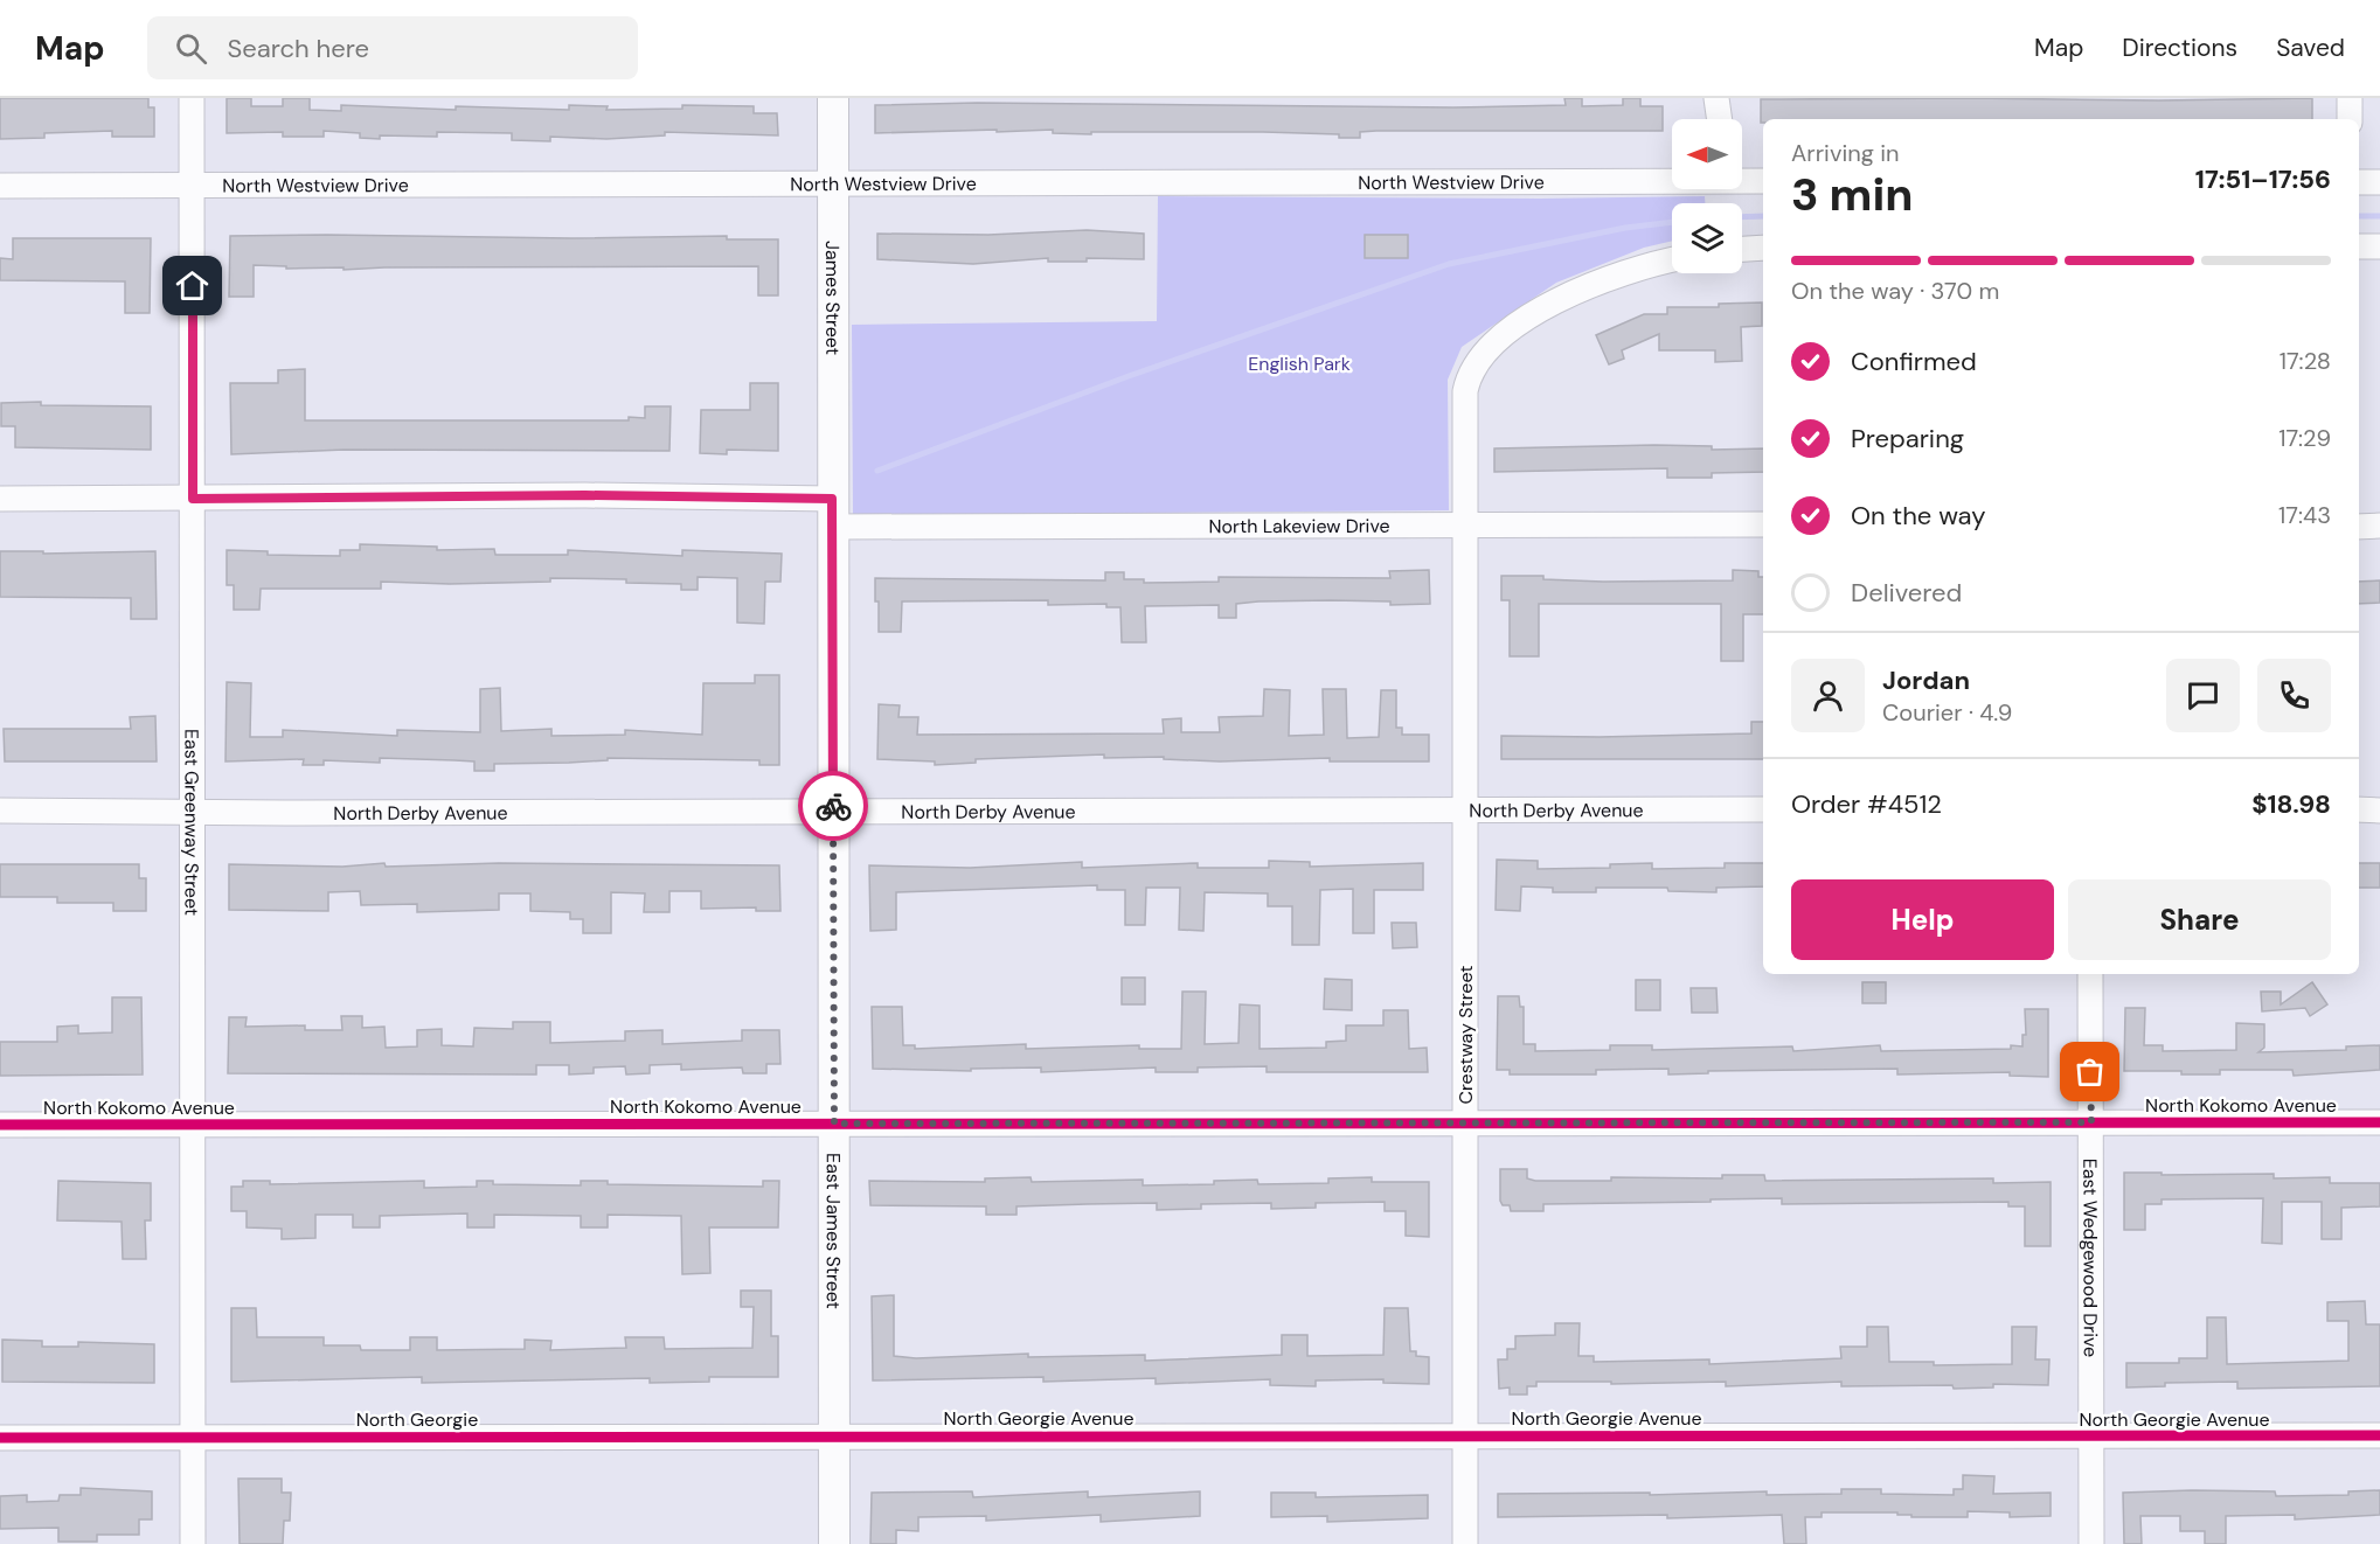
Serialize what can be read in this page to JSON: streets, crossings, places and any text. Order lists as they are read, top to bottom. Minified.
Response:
{"streets":{"street":["North Westview Drive","James Street","North Lakeview Drive","North Derby Avenue","East Greenway Street","Crestway Street","North Kokomo Avenue","East James Street","East Wedgewood Drive","North Georgie Avenue","North Georgie"]},"crossings":[["North Westview Drive","James Street"],["North Westview Drive","East Greenway Street"],["James Street","North Lakeview Drive"],["James Street","East James Street"],["North Lakeview Drive","East Greenway Street"],["North Lakeview Drive","Crestway Street"],["North Lakeview Drive","East James Street"],["North Derby Avenue","East Greenway Street"],["North Derby Avenue","Crestway Street"],["North Derby Avenue","East James Street"],["East Greenway Street","North Kokomo Avenue"],["East Greenway Street","North Georgie"],["Crestway Street","North Kokomo Avenue"],["Crestway Street","North Georgie Avenue"],["North Kokomo Avenue","East James Street"],["North Kokomo Avenue","East Wedgewood Drive"],["East James Street","North Georgie Avenue"],["East James Street","North Georgie"],["East Wedgewood Drive","North Georgie Avenue"],["North Georgie Avenue","North Georgie"]],"parks":["English Park"],"north":"left","page":{"header":"Map","search":"Search here","nav":["Map","Directions","Saved"],"heading":["3 min","Arriving in","17:51–17:56"],"panel":["Jordan","Courier · 4.9","Order #4512","$18.98"],"bar":"On the way · 370 m","list":[["Confirmed","17:28"],["Preparing","17:29"],["On the way","17:43"],"Delivered"],"buttons":["Help","Share"]}}
